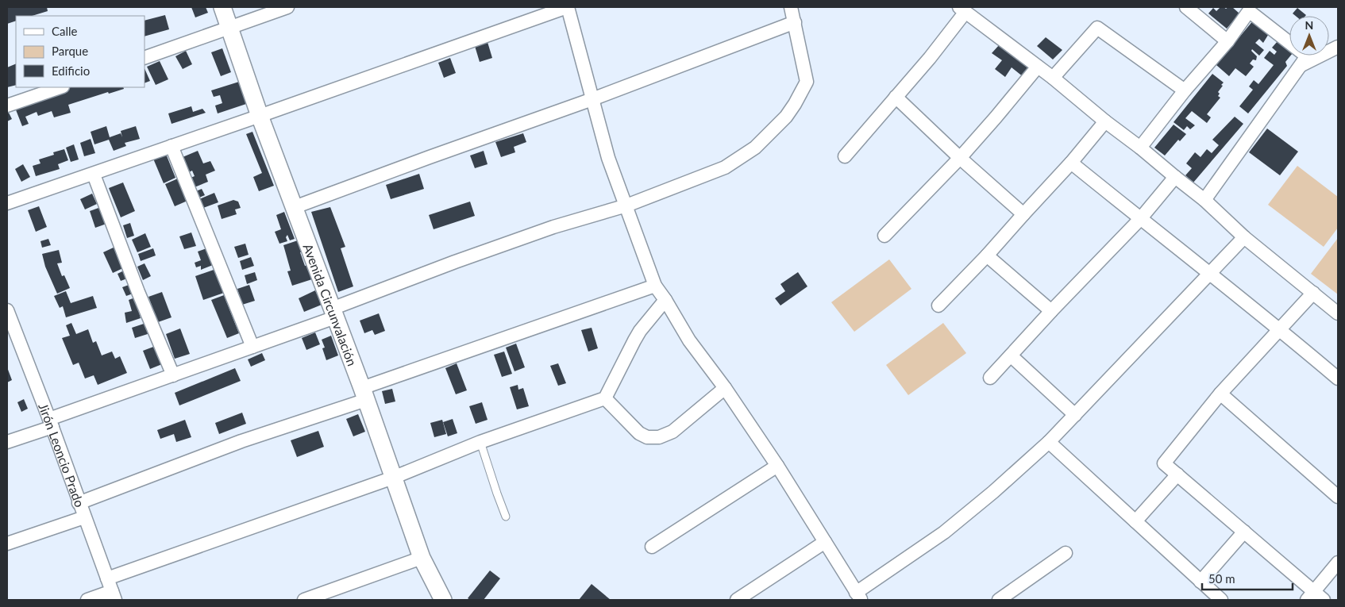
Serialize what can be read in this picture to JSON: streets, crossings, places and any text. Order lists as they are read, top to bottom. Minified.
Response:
{"streets":{"street":["Avenida Circunvalación","Jirón Leoncio Prado"]},"legend":["Calle","Parque","Edificio"],"scale_bar":"50 m","north":"top"}
